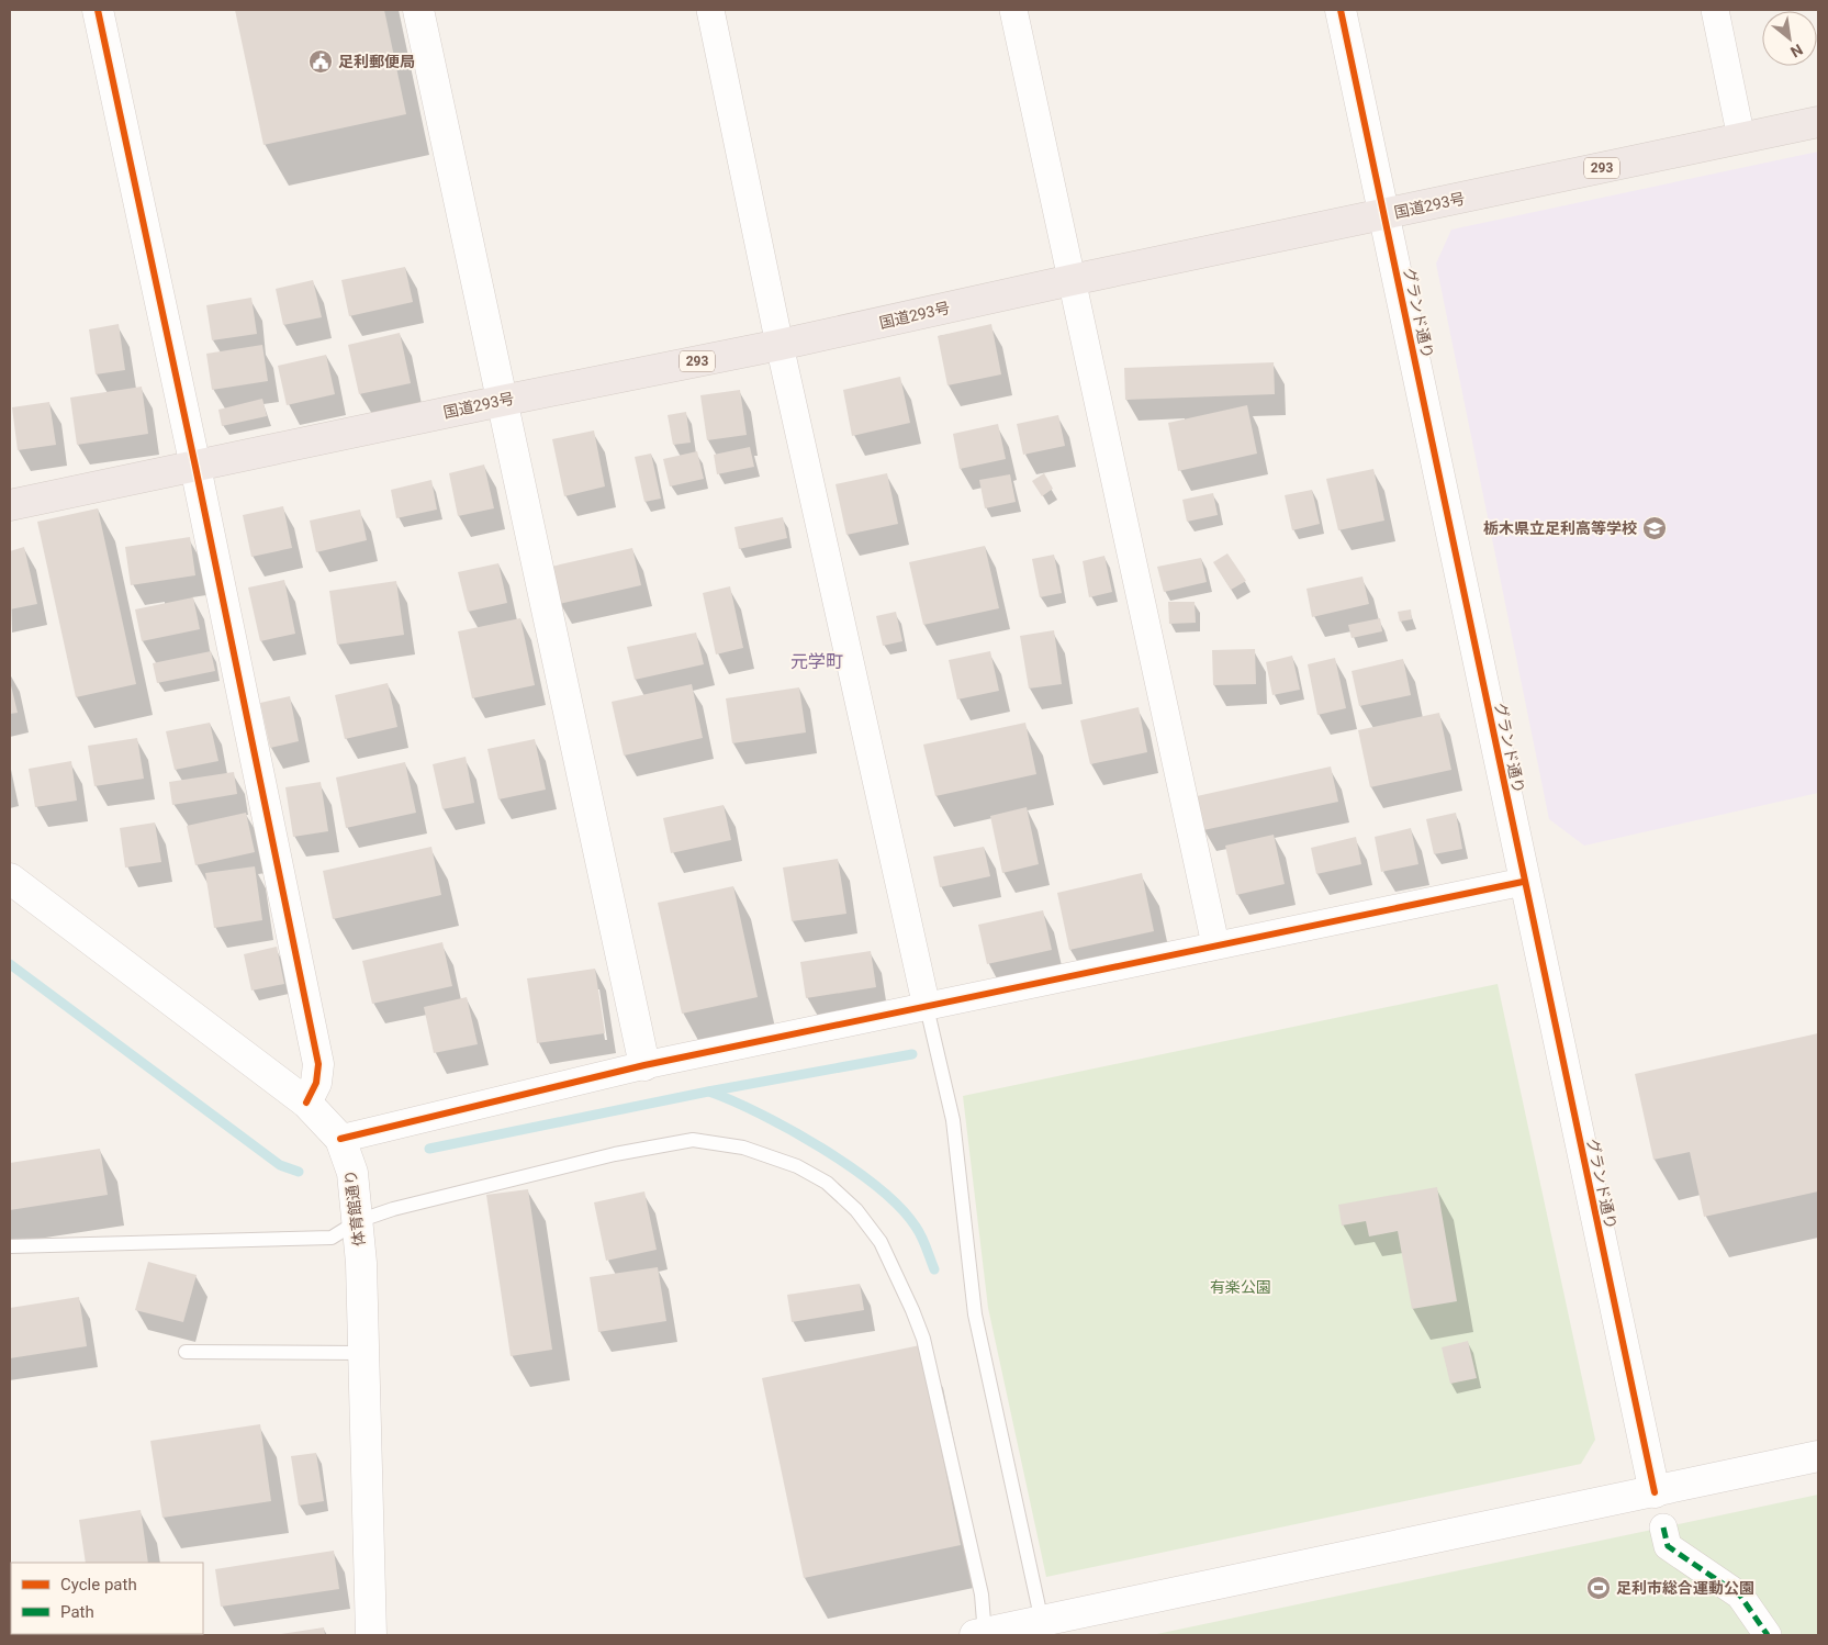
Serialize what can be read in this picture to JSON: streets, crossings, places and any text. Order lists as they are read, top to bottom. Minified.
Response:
{"streets":{"highway":["293","国道293号"],"street":["グランド通り","体育館通り"]},"crossings":[["国道293号","グランド通り"]],"districts":["元学町"],"parks":["有楽公園"],"places":{"public building":["足利郵便局"],"school or university":["栃木県立足利高等学校"],"sports":["足利市総合運動公園"]},"legend":["Cycle path","Path"],"north":"bottom right"}
